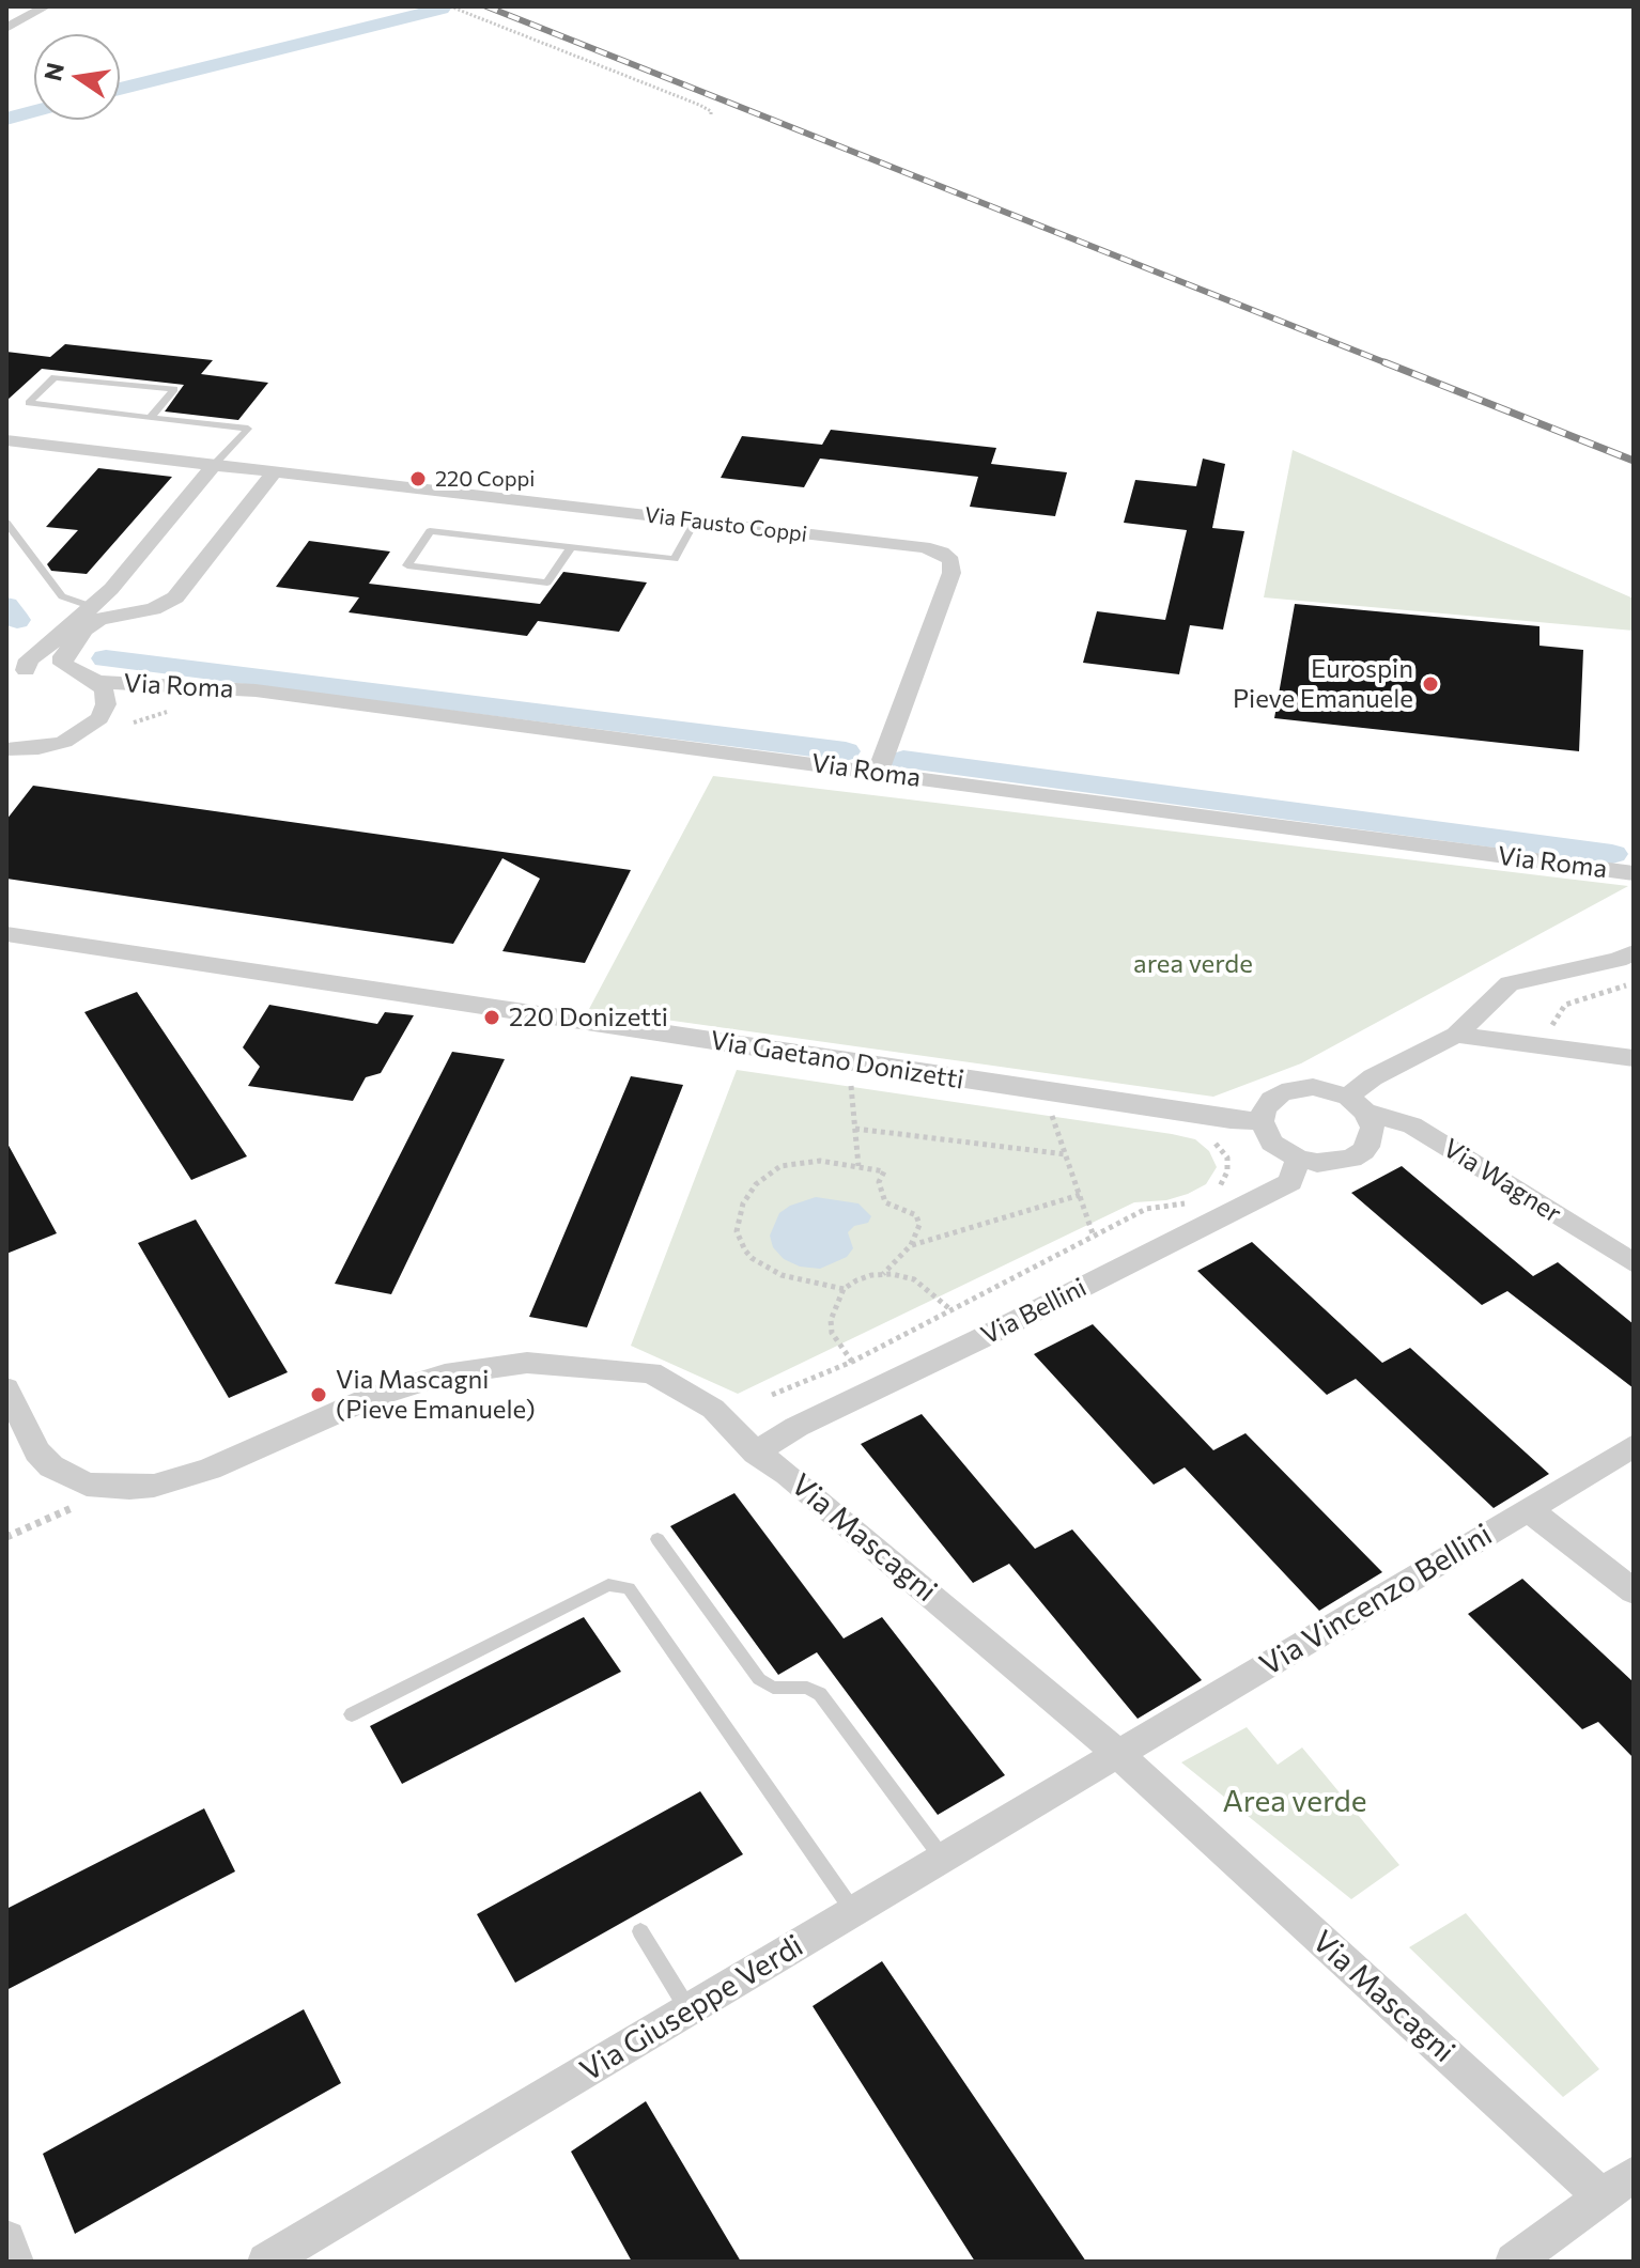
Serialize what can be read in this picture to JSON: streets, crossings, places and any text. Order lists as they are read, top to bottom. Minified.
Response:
{"streets":{"street":["Via Fausto Coppi","Via Roma","Via Gaetano Donizetti","Via Wagner","Via Bellini","Via Mascagni","Via Vincenzo Bellini","Via Giuseppe Verdi"]},"crossings":[["Via Fausto Coppi","Via Roma"],["Via Gaetano Donizetti","Via Wagner"],["Via Gaetano Donizetti","Via Bellini"],["Via Wagner","Via Bellini"],["Via Bellini","Via Mascagni"],["Via Mascagni","Via Vincenzo Bellini"],["Via Mascagni","Via Giuseppe Verdi"],["Via Vincenzo Bellini","Via Giuseppe Verdi"]],"parks":["area verde","Area verde"],"places":["220 Coppi","Eurospin Pieve Emanuele","220 Donizetti","Via Mascagni (Pieve Emanuele)"],"north":"left"}
